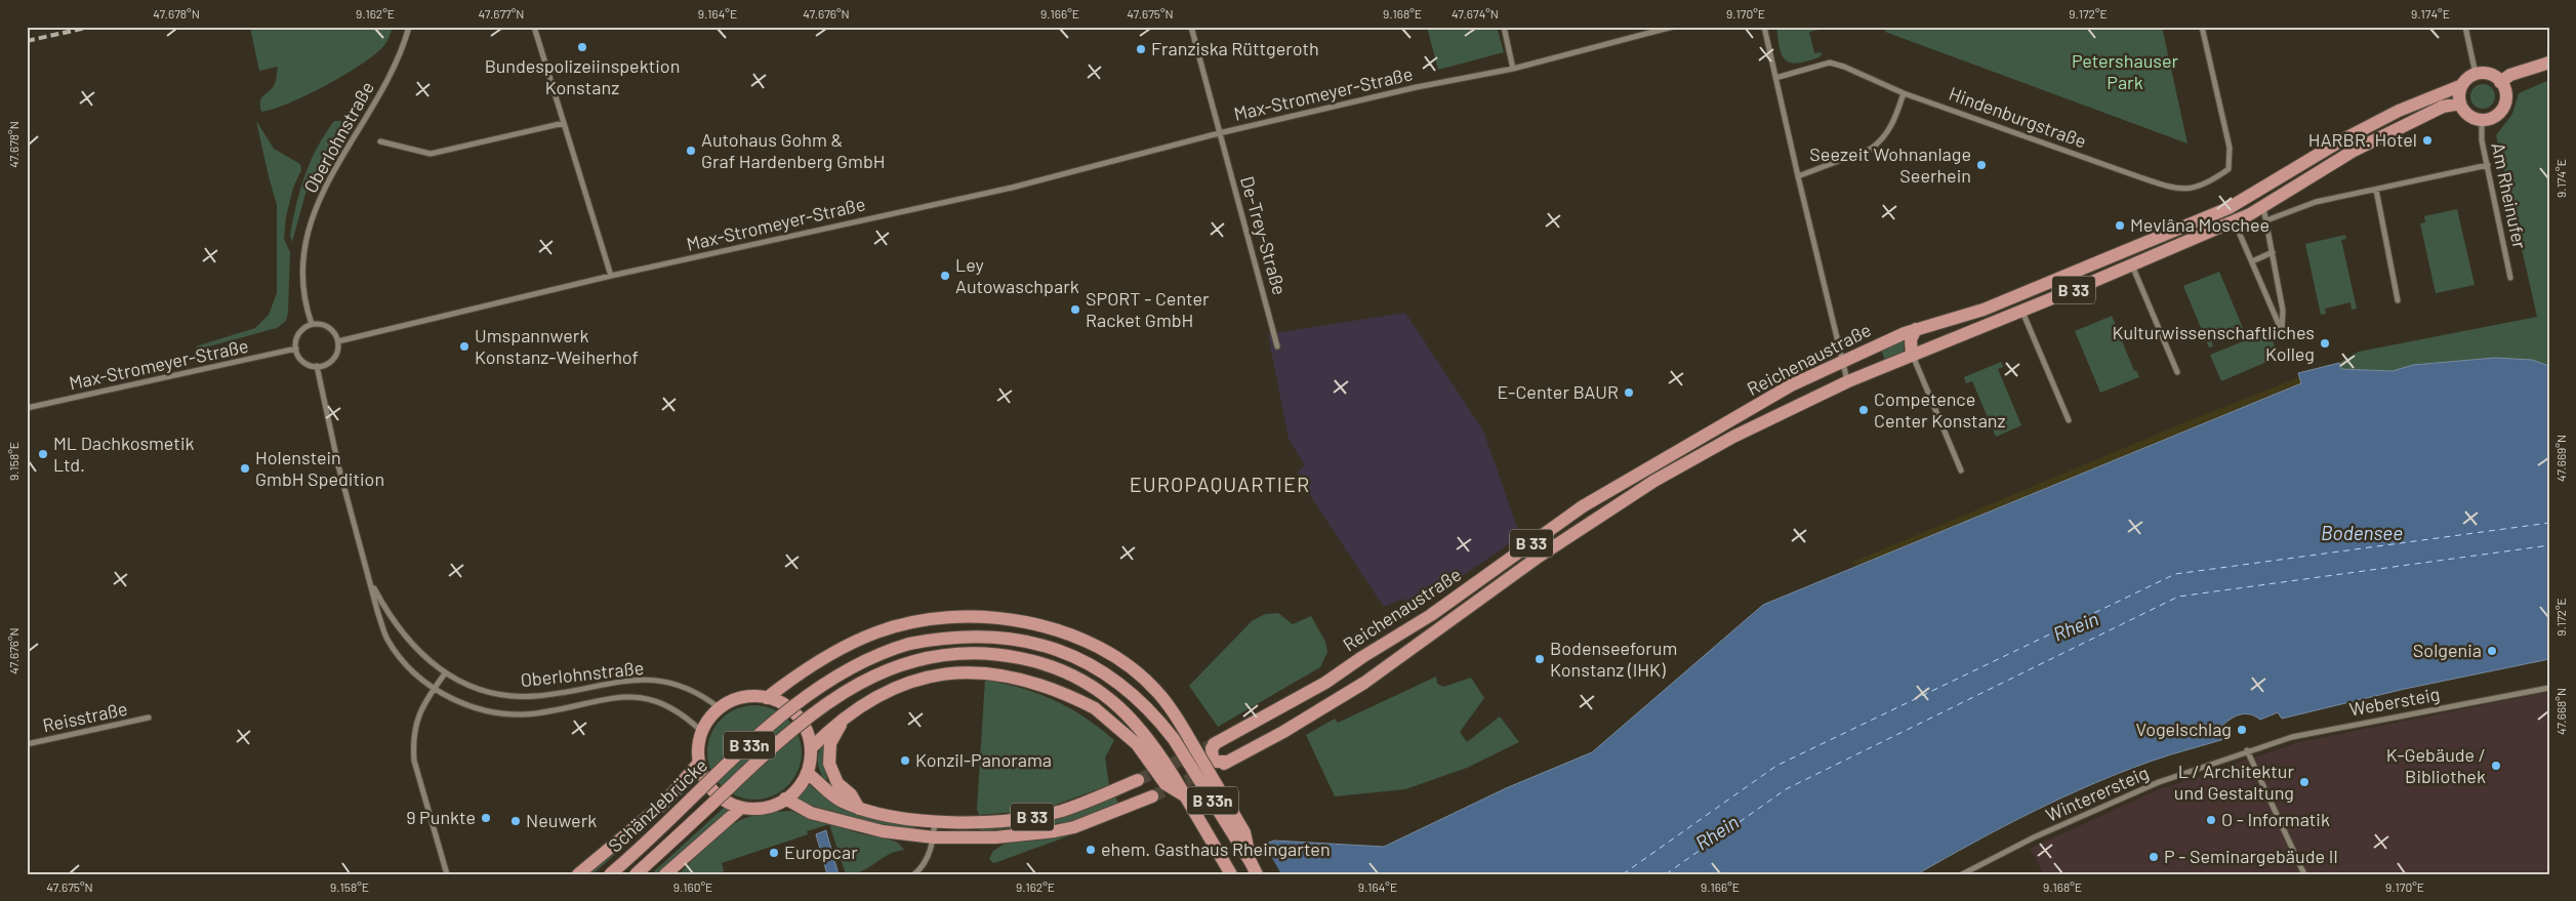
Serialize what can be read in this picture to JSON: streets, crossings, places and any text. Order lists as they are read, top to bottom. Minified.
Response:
{"streets":{"main road":["B 33","Reichenaustraße","B 33n","Schänzlebrücke"],"street":["Max-Stromeyer-Straße","Hindenburgstraße","Oberlohnstraße","Am Rheinufer","De-Trey-Straße","Webersteig","Reisstraße","Winterersteig"]},"crossings":[["Max-Stromeyer-Straße","Oberlohnstraße"],["Max-Stromeyer-Straße","De-Trey-Straße"],["Oberlohnstraße","B 33"],["Oberlohnstraße","B 33n"],["Am Rheinufer","Reichenaustraße"],["B 33","B 33n"],["Webersteig","Winterersteig"],["B 33n","Schänzlebrücke"]],"districts":["EUROPAQUARTIER"],"water":["Bodensee","Rhein"],"parks":["Petershauser Park"],"places":["Bundespolizeiinspektion Konstanz","Franziska Rüttgeroth","HARBR. Hotel","Autohaus Gohm & Graf Hardenberg GmbH","Seezeit Wohnanlage Seerhein","Mevlâna Moschee","Ley Autowaschpark","SPORT - Center Racket GmbH","Kulturwissenschaftliches Kolleg","Umspannwerk Konstanz-Weiherhof","E-Center BAUR","Competence Center Konstanz","ML Dachkosmetik Ltd.","Holenstein GmbH Spedition","Solgenia","Bodenseeforum Konstanz (IHK)","Vogelschlag","Konzil-Panorama","K-Gebäude / Bibliothek","L / Architektur und Gestaltung","9 Punkte","O - Informatik","Neuwerk","ehem. Gasthaus Rheingarten","Europcar","P - Seminargebäude II"],"coordinates":["47.678°N","9.162°E","47.677°N","9.164°E","47.676°N","9.166°E","47.675°N","9.168°E","47.674°N","9.170°E","9.172°E","9.174°E","47.669°N","9.158°E","47.668°N","9.160°E"]}
